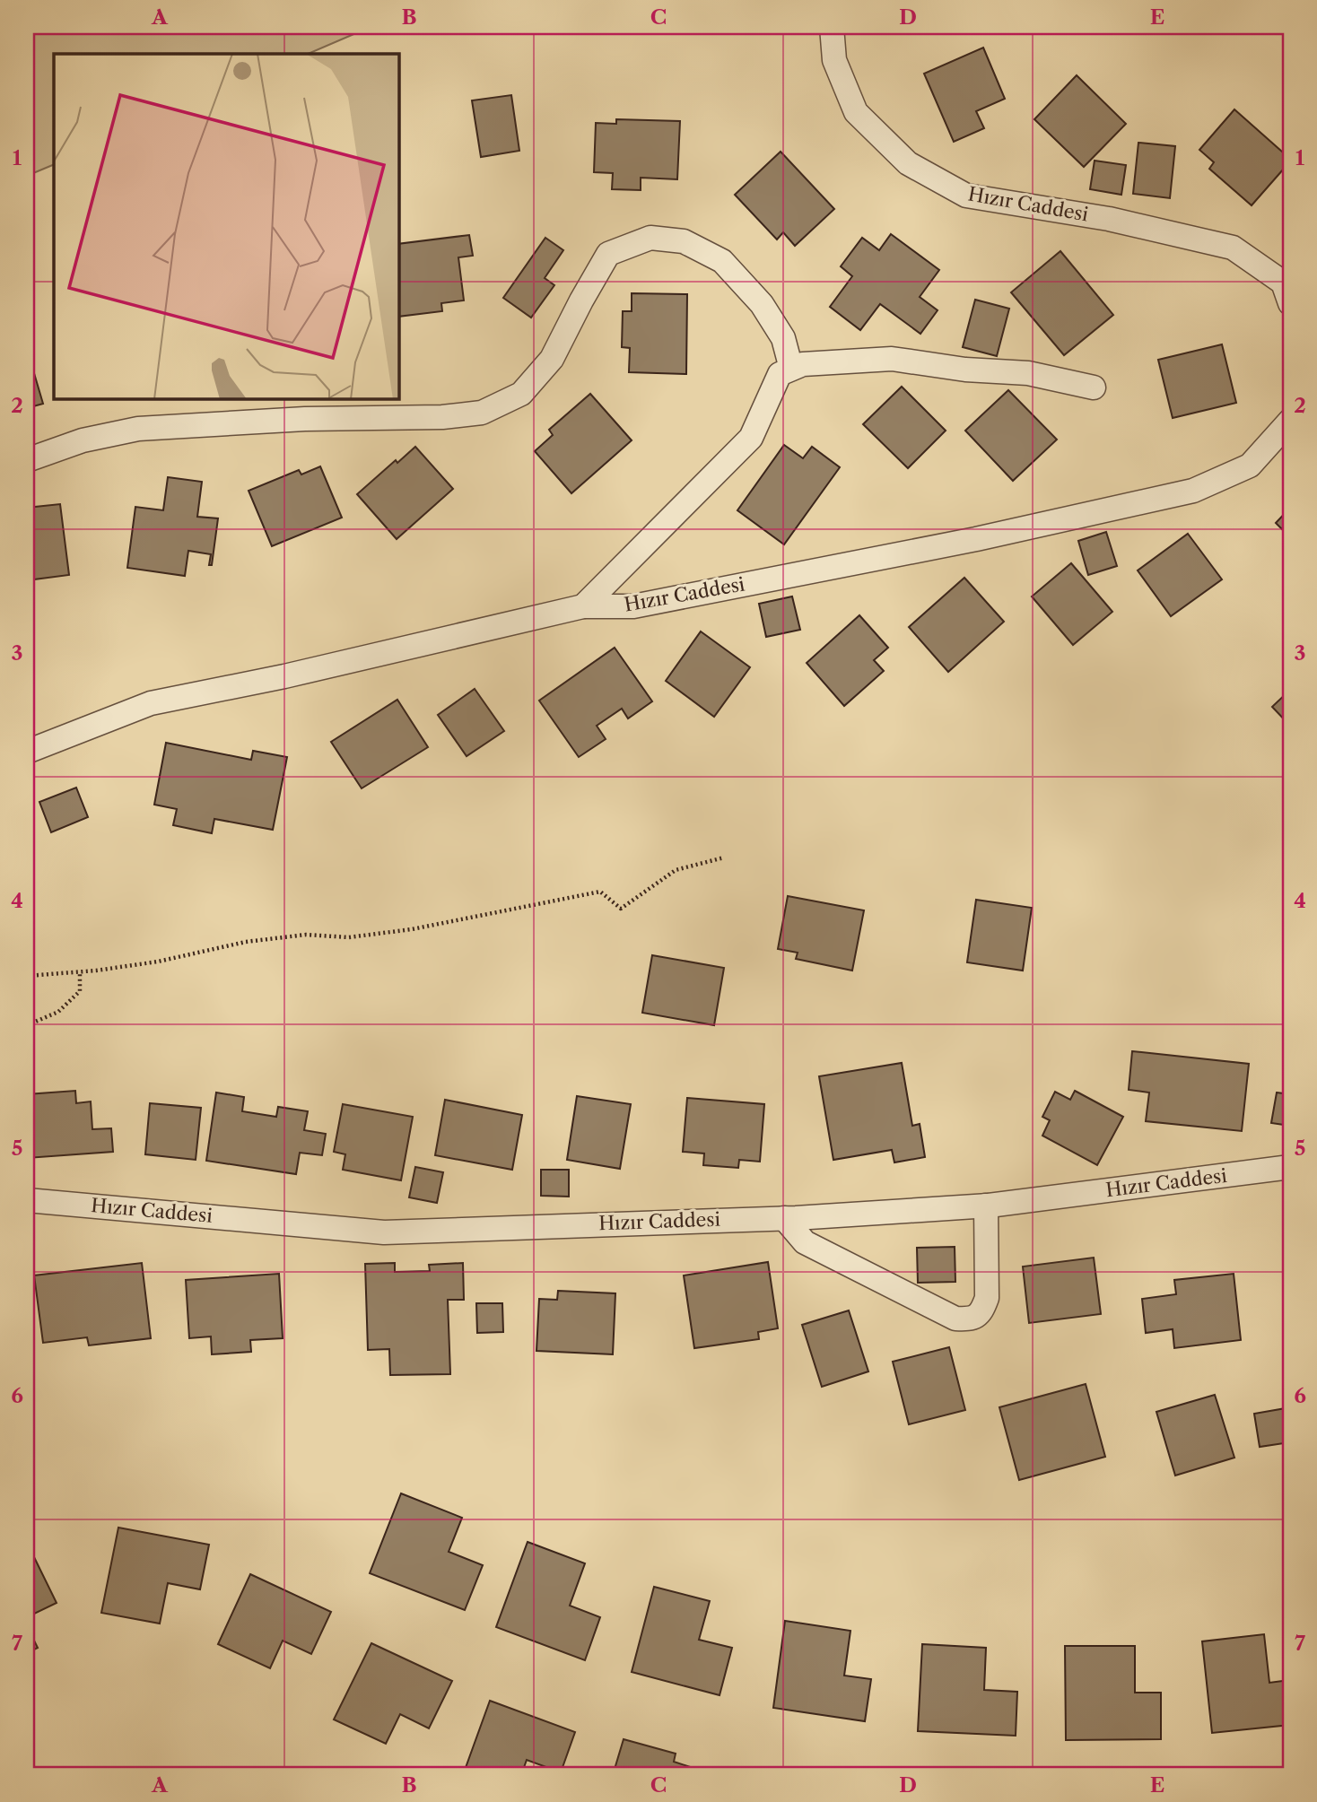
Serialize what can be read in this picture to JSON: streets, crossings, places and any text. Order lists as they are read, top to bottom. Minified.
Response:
{"streets":{"street":["Hızır Caddesi"]},"grid":{"columns":["A","B","C","D","E"],"rows":["1","2","3","4","5","6","7"]}}
